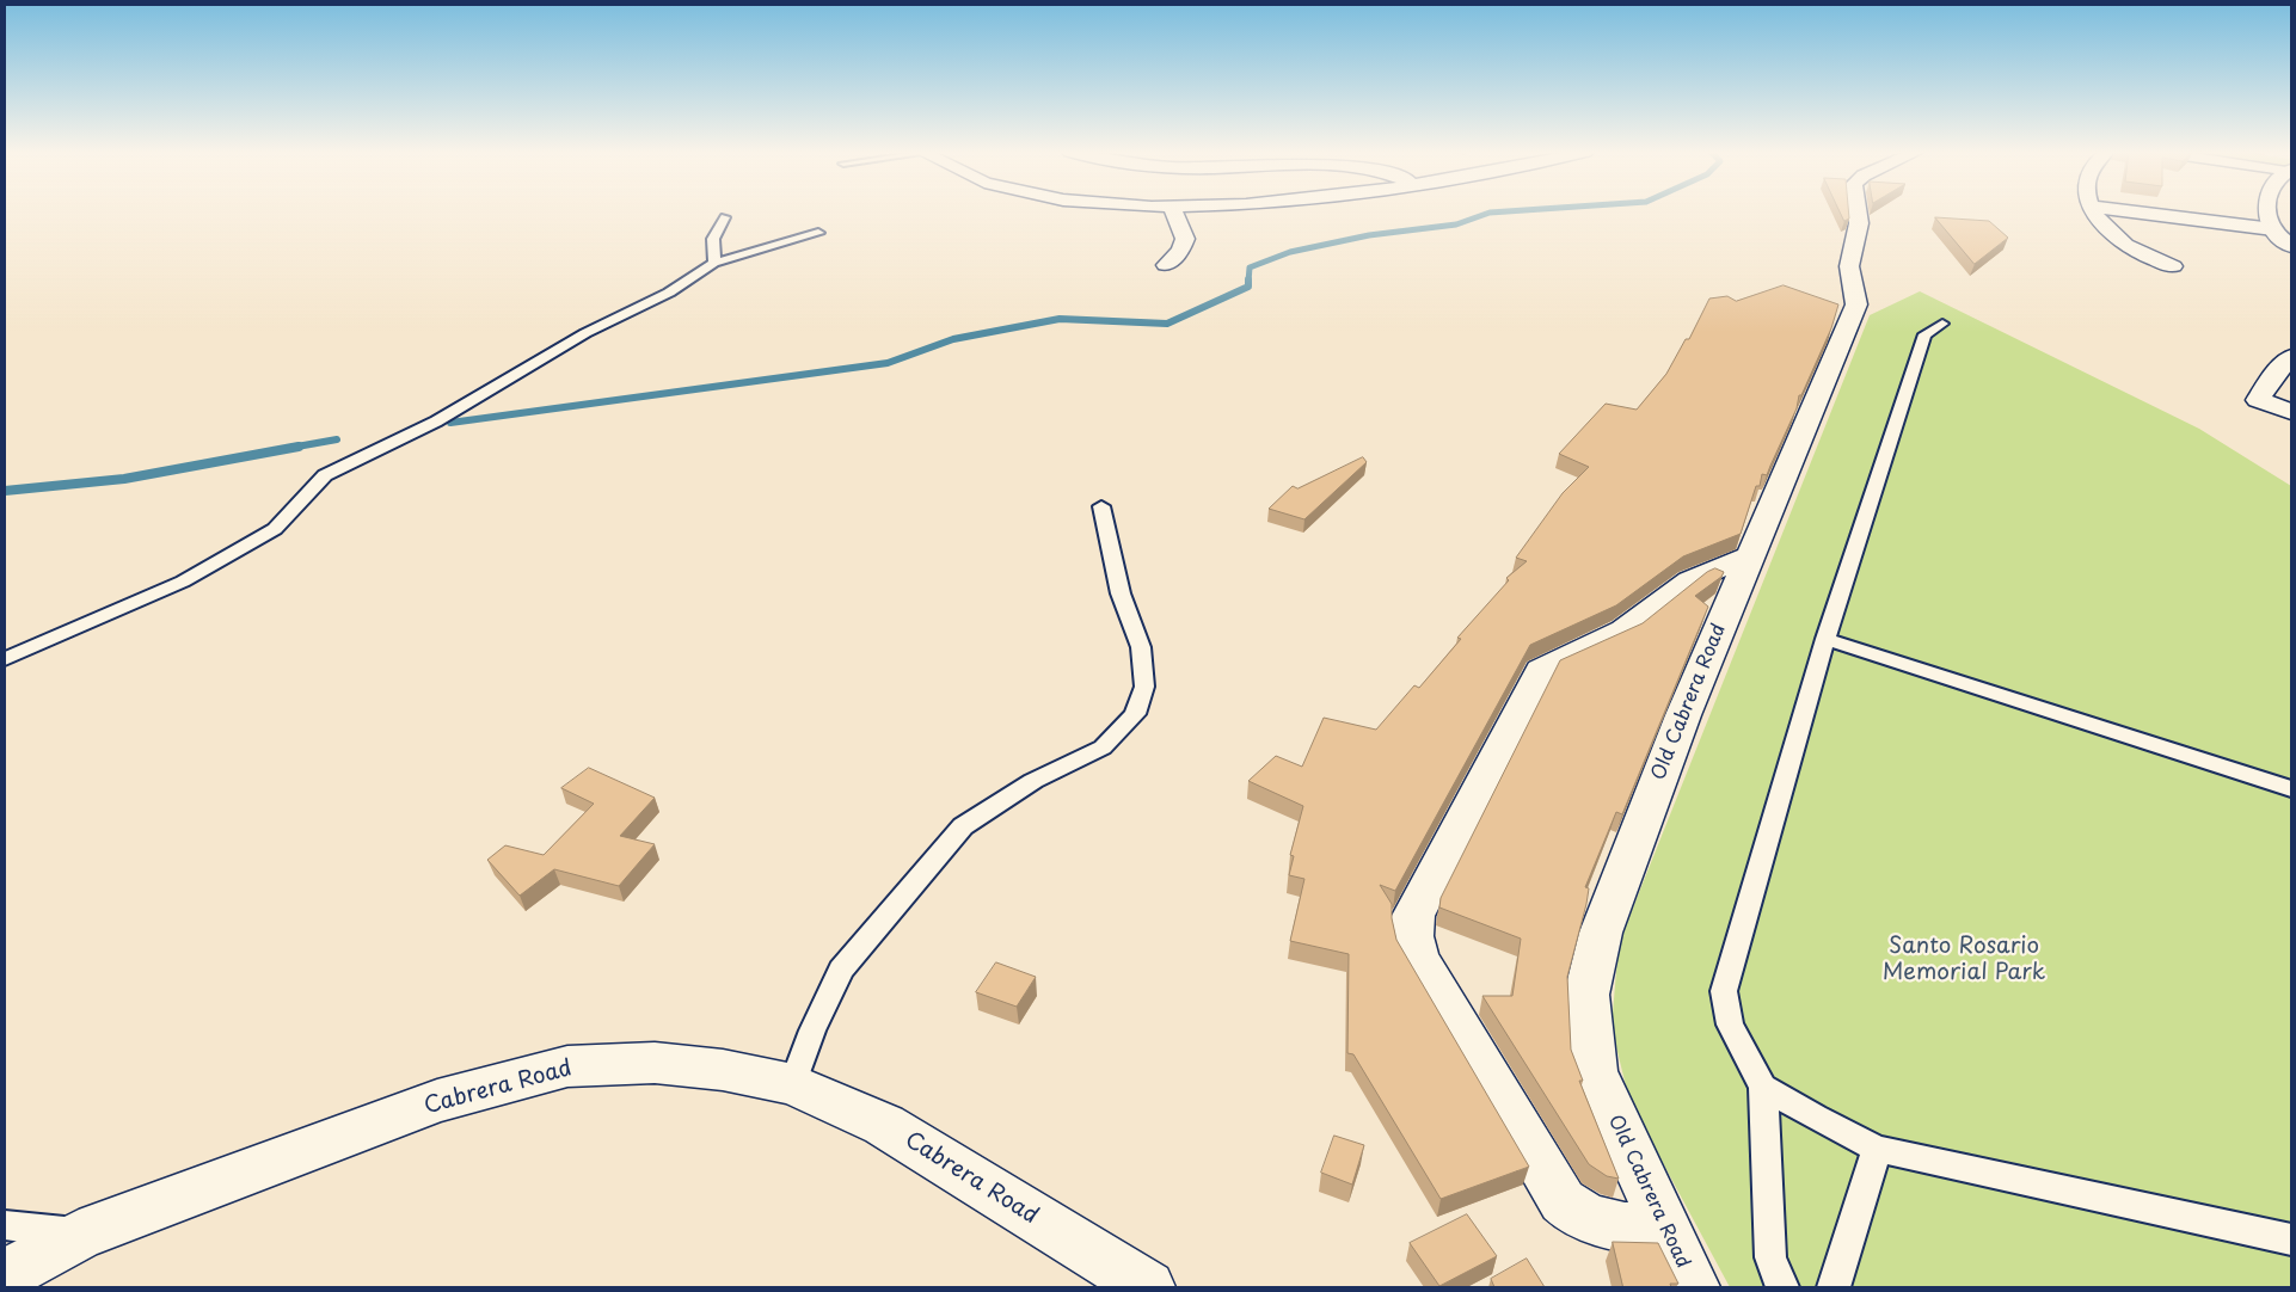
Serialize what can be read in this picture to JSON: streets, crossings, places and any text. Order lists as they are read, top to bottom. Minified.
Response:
{"streets":{"street":["Old Cabrera Road","Cabrera Road"]},"parks":["Santo Rosario Memorial Park"]}
